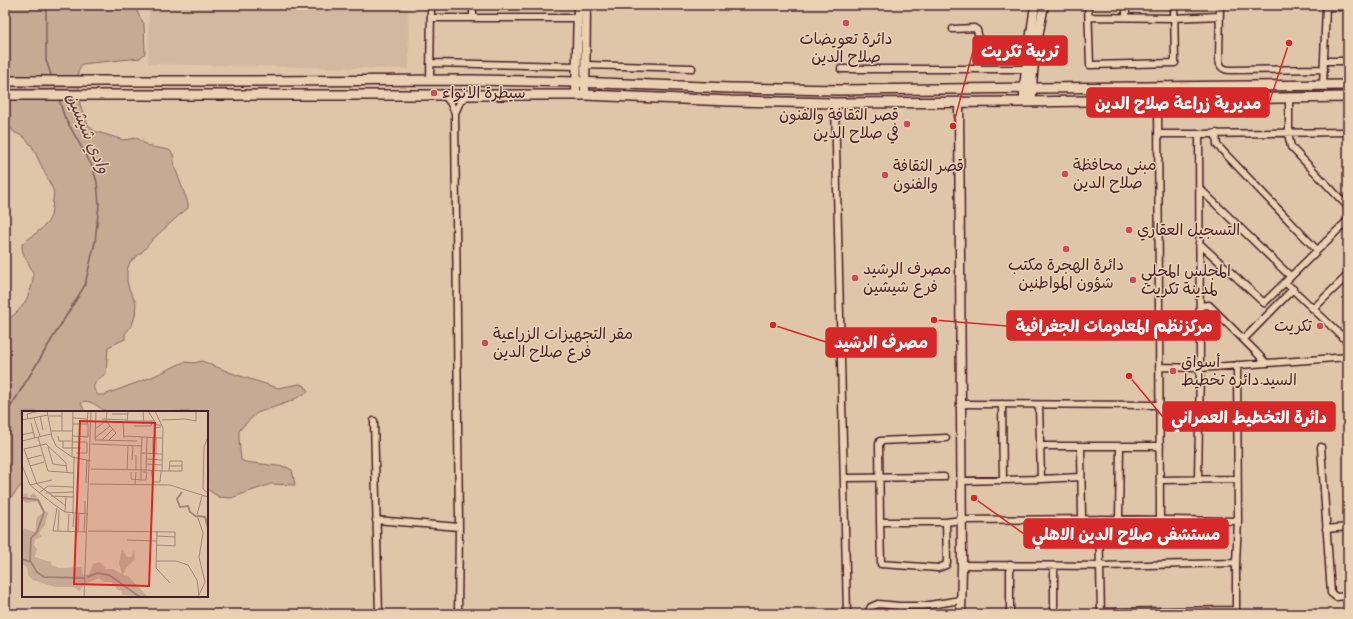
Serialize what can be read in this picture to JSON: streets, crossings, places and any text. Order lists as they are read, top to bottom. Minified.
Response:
{"water":["وادي شيشين"],"places":["دائرة تعويضات صلاح الدين","مديرية زراعة صلاح الدين","سيطرة الانواء","قصر الثقافة والفنون في صلاح الدين","تربية تكريت","مبنى محافظة صلاح الدين","قصر الثقافة والفنون","التسجيل العقاري","دائرة الهجرة مكتب شؤون المواطنين","مصرف الرشيد فرع شيشين","المجلس المحلي لمدينة تكريت","مركزنظم المعلومات الجغرافية","مصرف الرشيد","تكريت","مقر التجهيزات الزراعية فرع صلاح الدين","أسواق السيد.دائره تخطيط","دائرة التخطيط العمراني","مستشفى صلاح الدين الاهلي"]}
